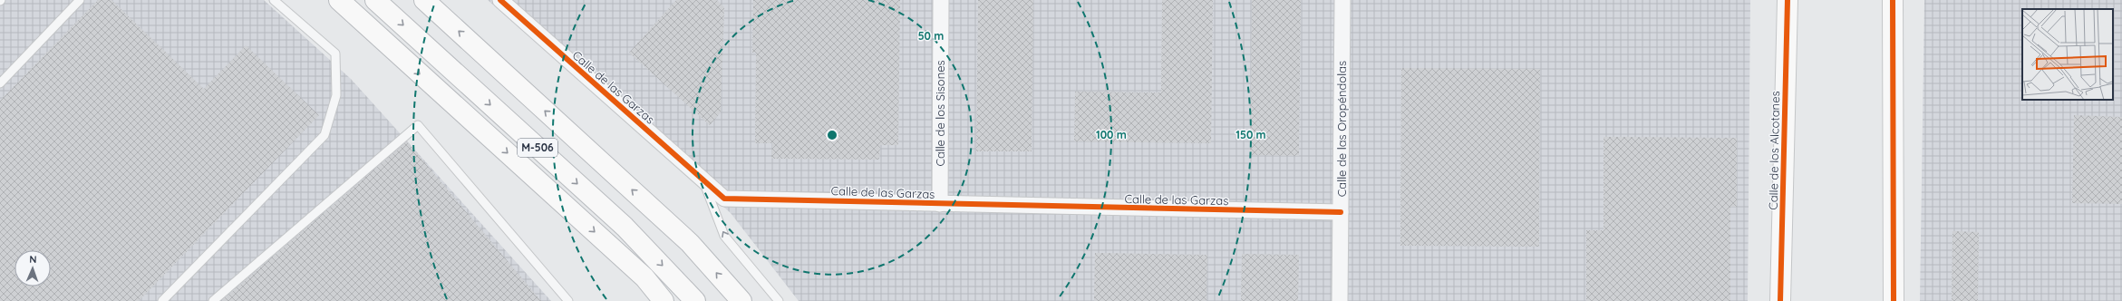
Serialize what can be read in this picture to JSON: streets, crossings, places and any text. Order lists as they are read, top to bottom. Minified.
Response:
{"streets":{"main road":["M-506","Calle de los Alcotanes"],"street":["Calle de las Garzas","Calle de los Sisones","Calle de las Oropéndolas"]},"crossings":[["Calle de las Garzas","Calle de los Sisones"],["Calle de las Garzas","Calle de las Oropéndolas"]],"north":"top","rings":["50 m","100 m","150 m"]}
